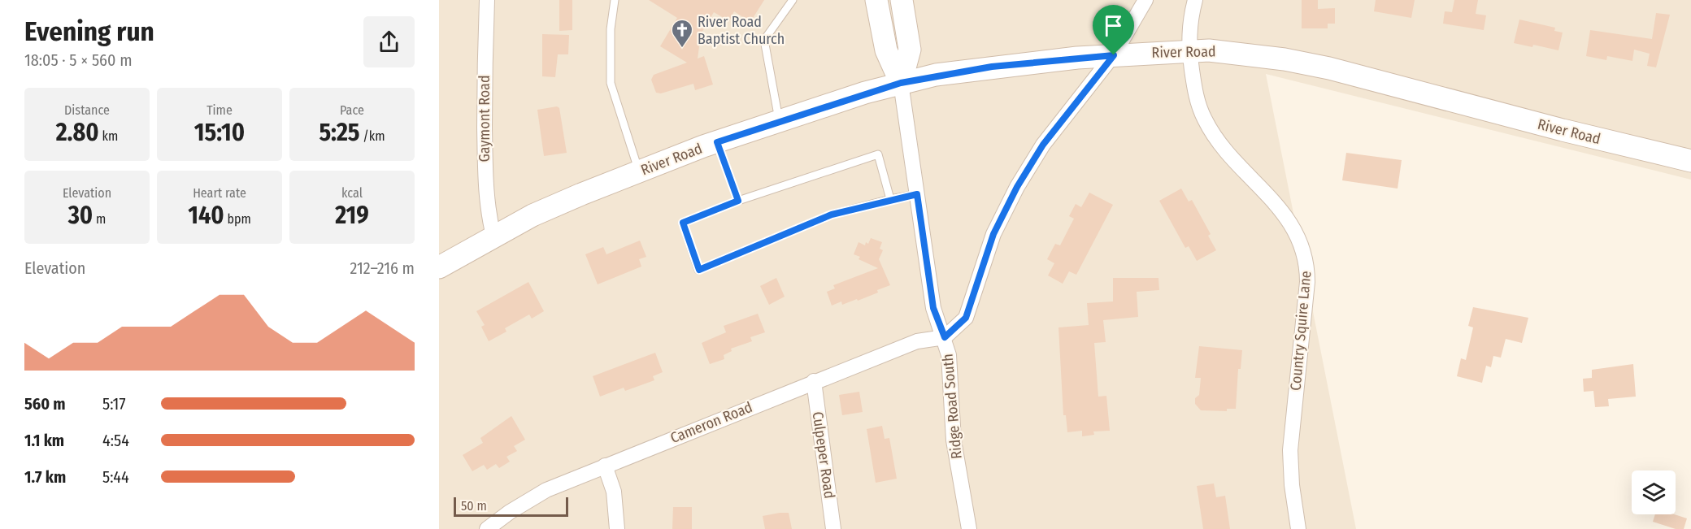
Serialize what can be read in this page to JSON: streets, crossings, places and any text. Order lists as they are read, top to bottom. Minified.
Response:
{"streets":{"main road":["River Road"],"street":["Gaymont Road","Country Squire Lane","Ridge Road South","Cameron Road","Culpeper Road"]},"crossings":[["River Road","Gaymont Road"],["River Road","Country Squire Lane"],["River Road","Ridge Road South"],["Ridge Road South","Cameron Road"],["Cameron Road","Culpeper Road"]],"places":{"church":["River Road Baptist Church"]},"scale_bar":"50 m","page":{"heading":["Evening run","18:05 · 5 × 560 m"],"stats":[["Distance","2.80 km"],["Time","15:10"],["Pace","5:25 /km"],["Elevation","30 m"],["Heart rate","140 bpm"],["kcal","219"]],"chart":["Elevation","212–216 m"],"list":[{"name":"560 m","note":"5:17"},{"name":"1.1 km","note":"4:54"},{"name":"1.7 km","note":"5:44"}],"scale":"50 m"}}
